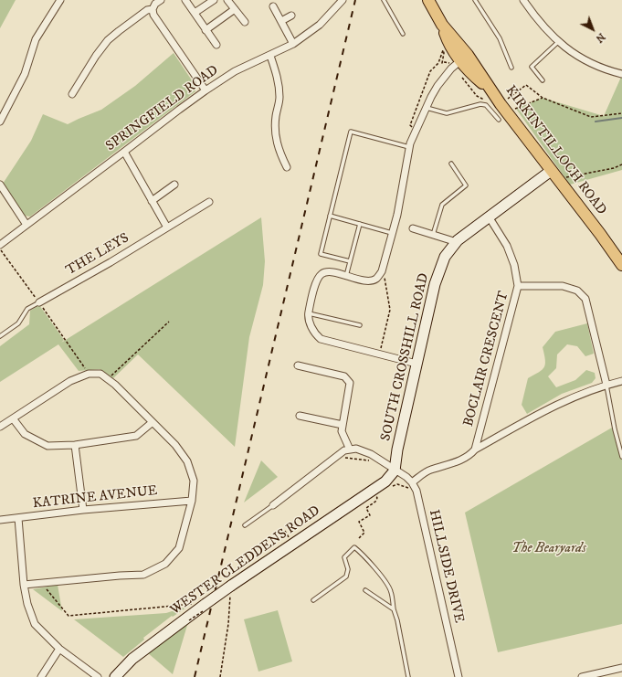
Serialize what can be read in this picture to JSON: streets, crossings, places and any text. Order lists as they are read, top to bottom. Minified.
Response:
{"streets":{"main road":["KIRKINTILLOCH ROAD"],"street":["SPRINGFIELD ROAD","THE LEYS","SOUTH CROSSHILL ROAD","BOCLAIR CRESCENT","KATRINE AVENUE","WESTER CLEDDENS ROAD","HILLSIDE DRIVE"]},"crossings":[["KIRKINTILLOCH ROAD","SOUTH CROSSHILL ROAD"],["SOUTH CROSSHILL ROAD","BOCLAIR CRESCENT"],["SOUTH CROSSHILL ROAD","WESTER CLEDDENS ROAD"]],"parks":["The Bearyards"],"north":"bottom right"}
